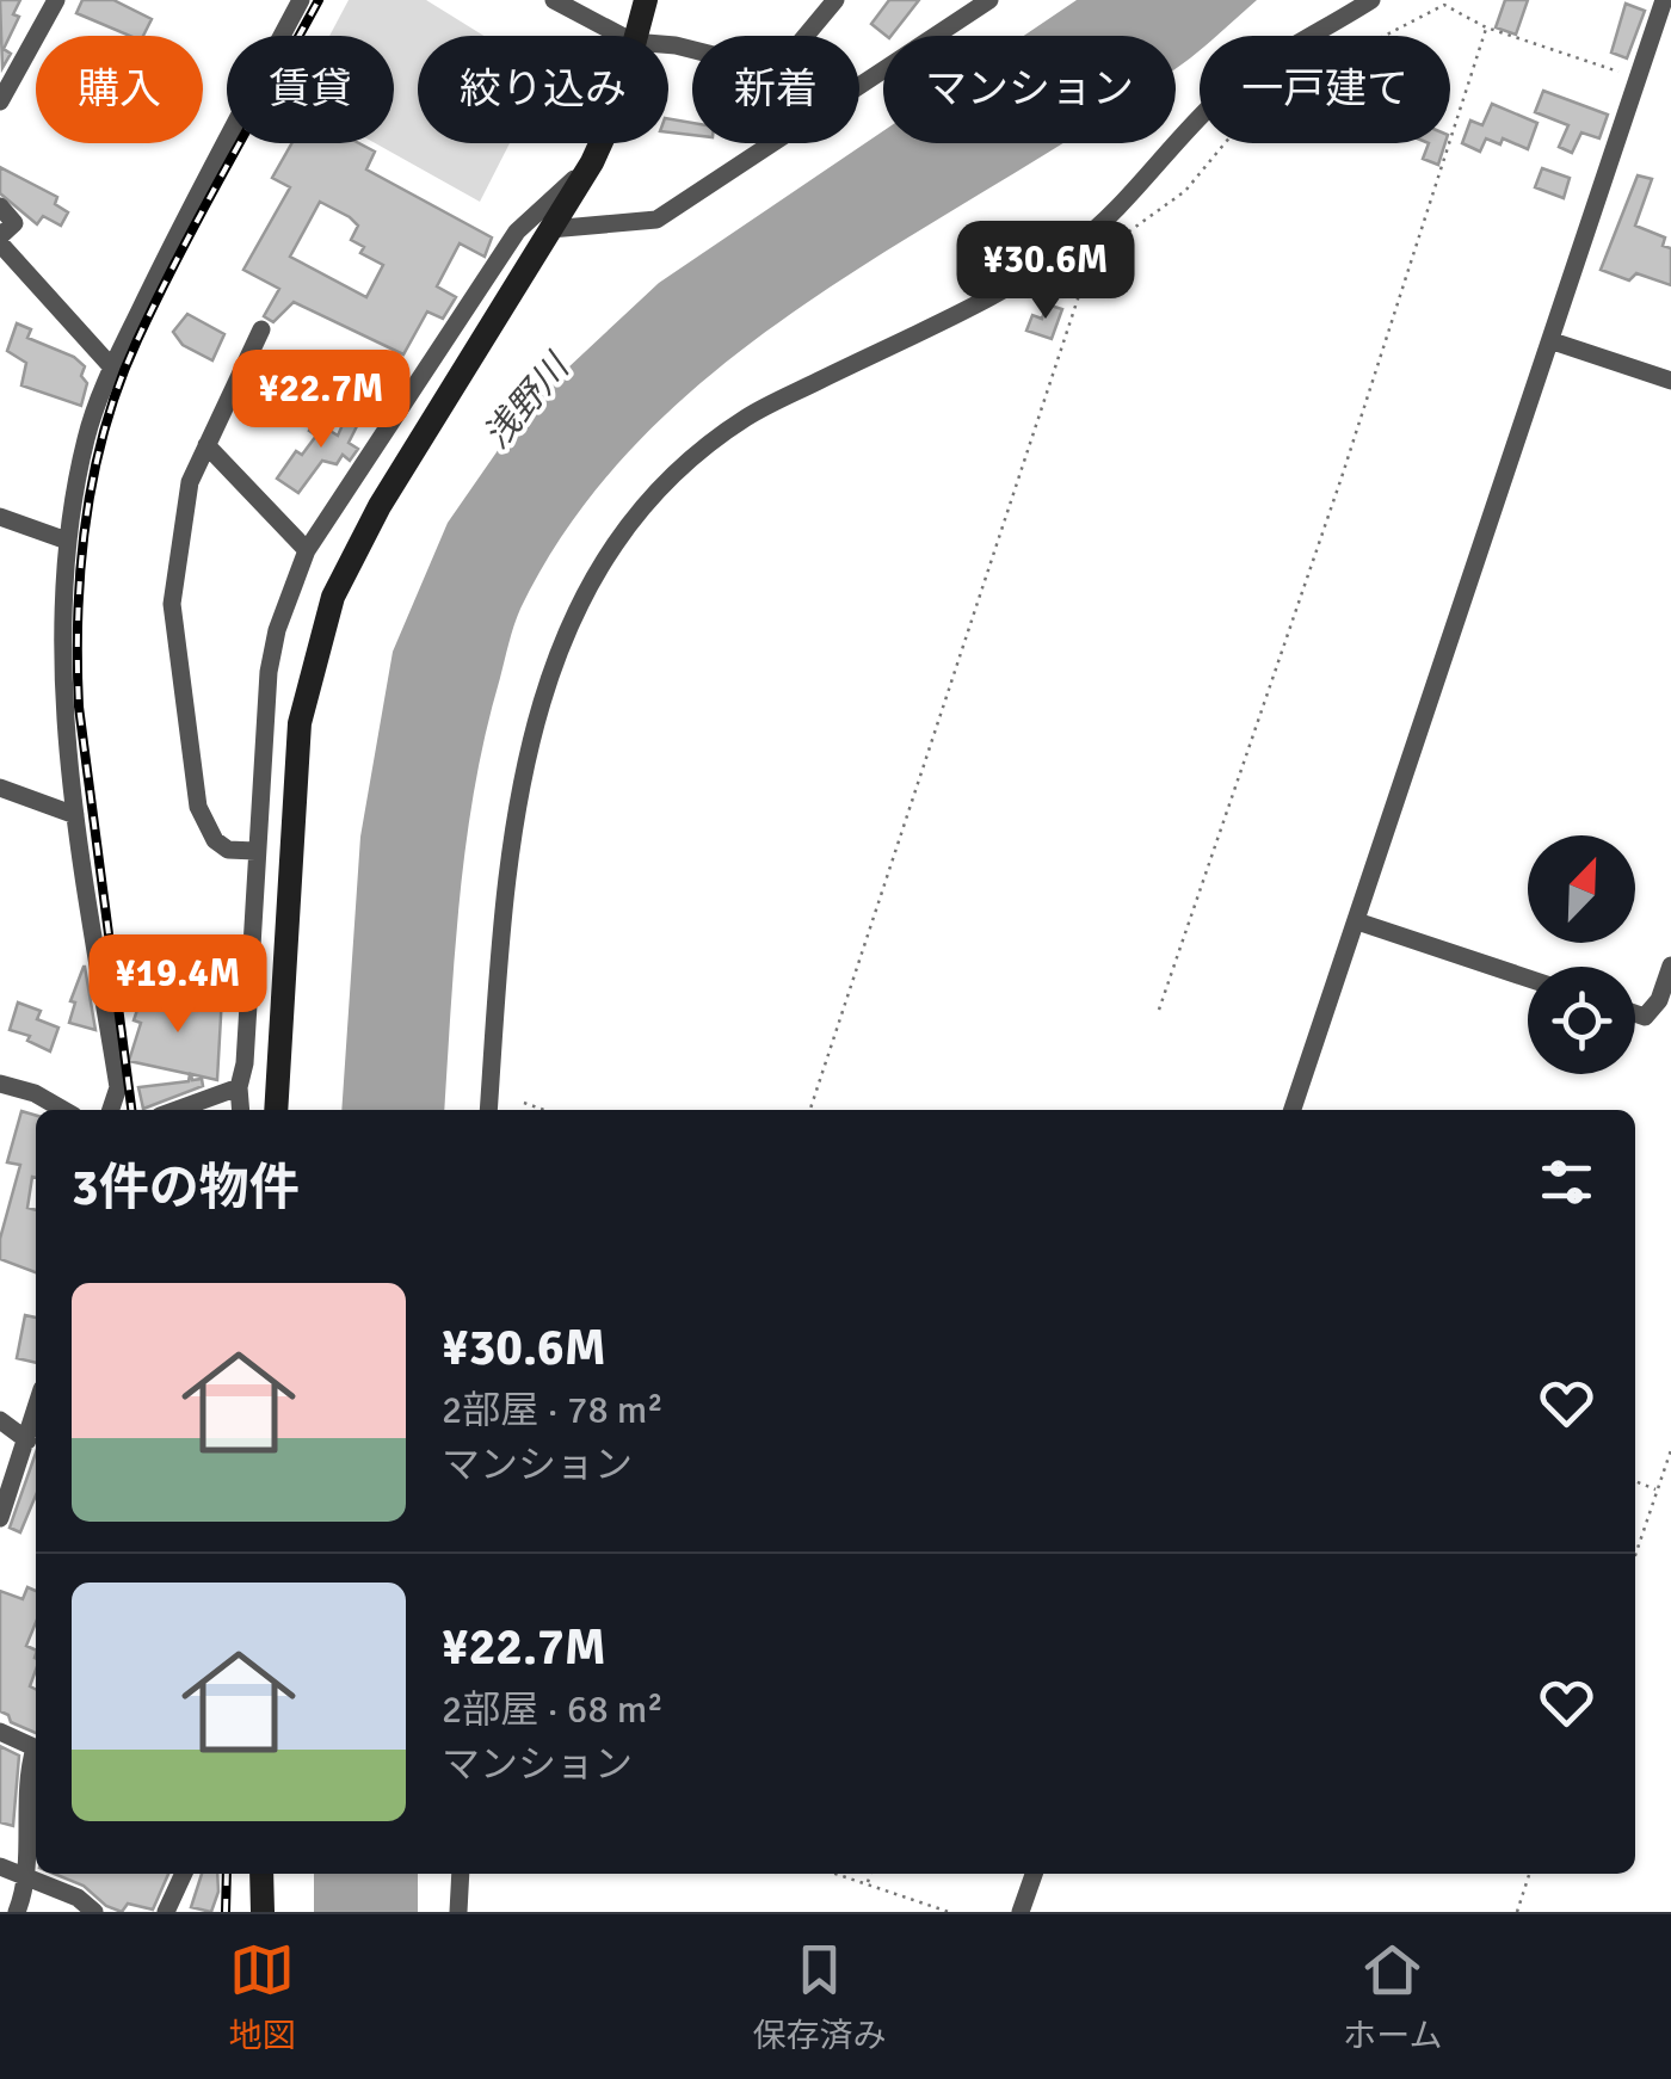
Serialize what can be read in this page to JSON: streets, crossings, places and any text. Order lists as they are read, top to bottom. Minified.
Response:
{"water":["浅野川"],"north":"top right","page":{"chip":["購入","賃貸","絞り込み","新着","マンション","一戸建て"],"price":["¥30.6M","¥22.7M","¥19.4M"],"heading":"3件の物件","list":[{"name":"¥30.6M","note":"2部屋 · 78 m² · マンション"},{"name":"¥22.7M","note":"2部屋 · 68 m² · マンション"}],"tabs":["地図","保存済み","ホーム"]}}
